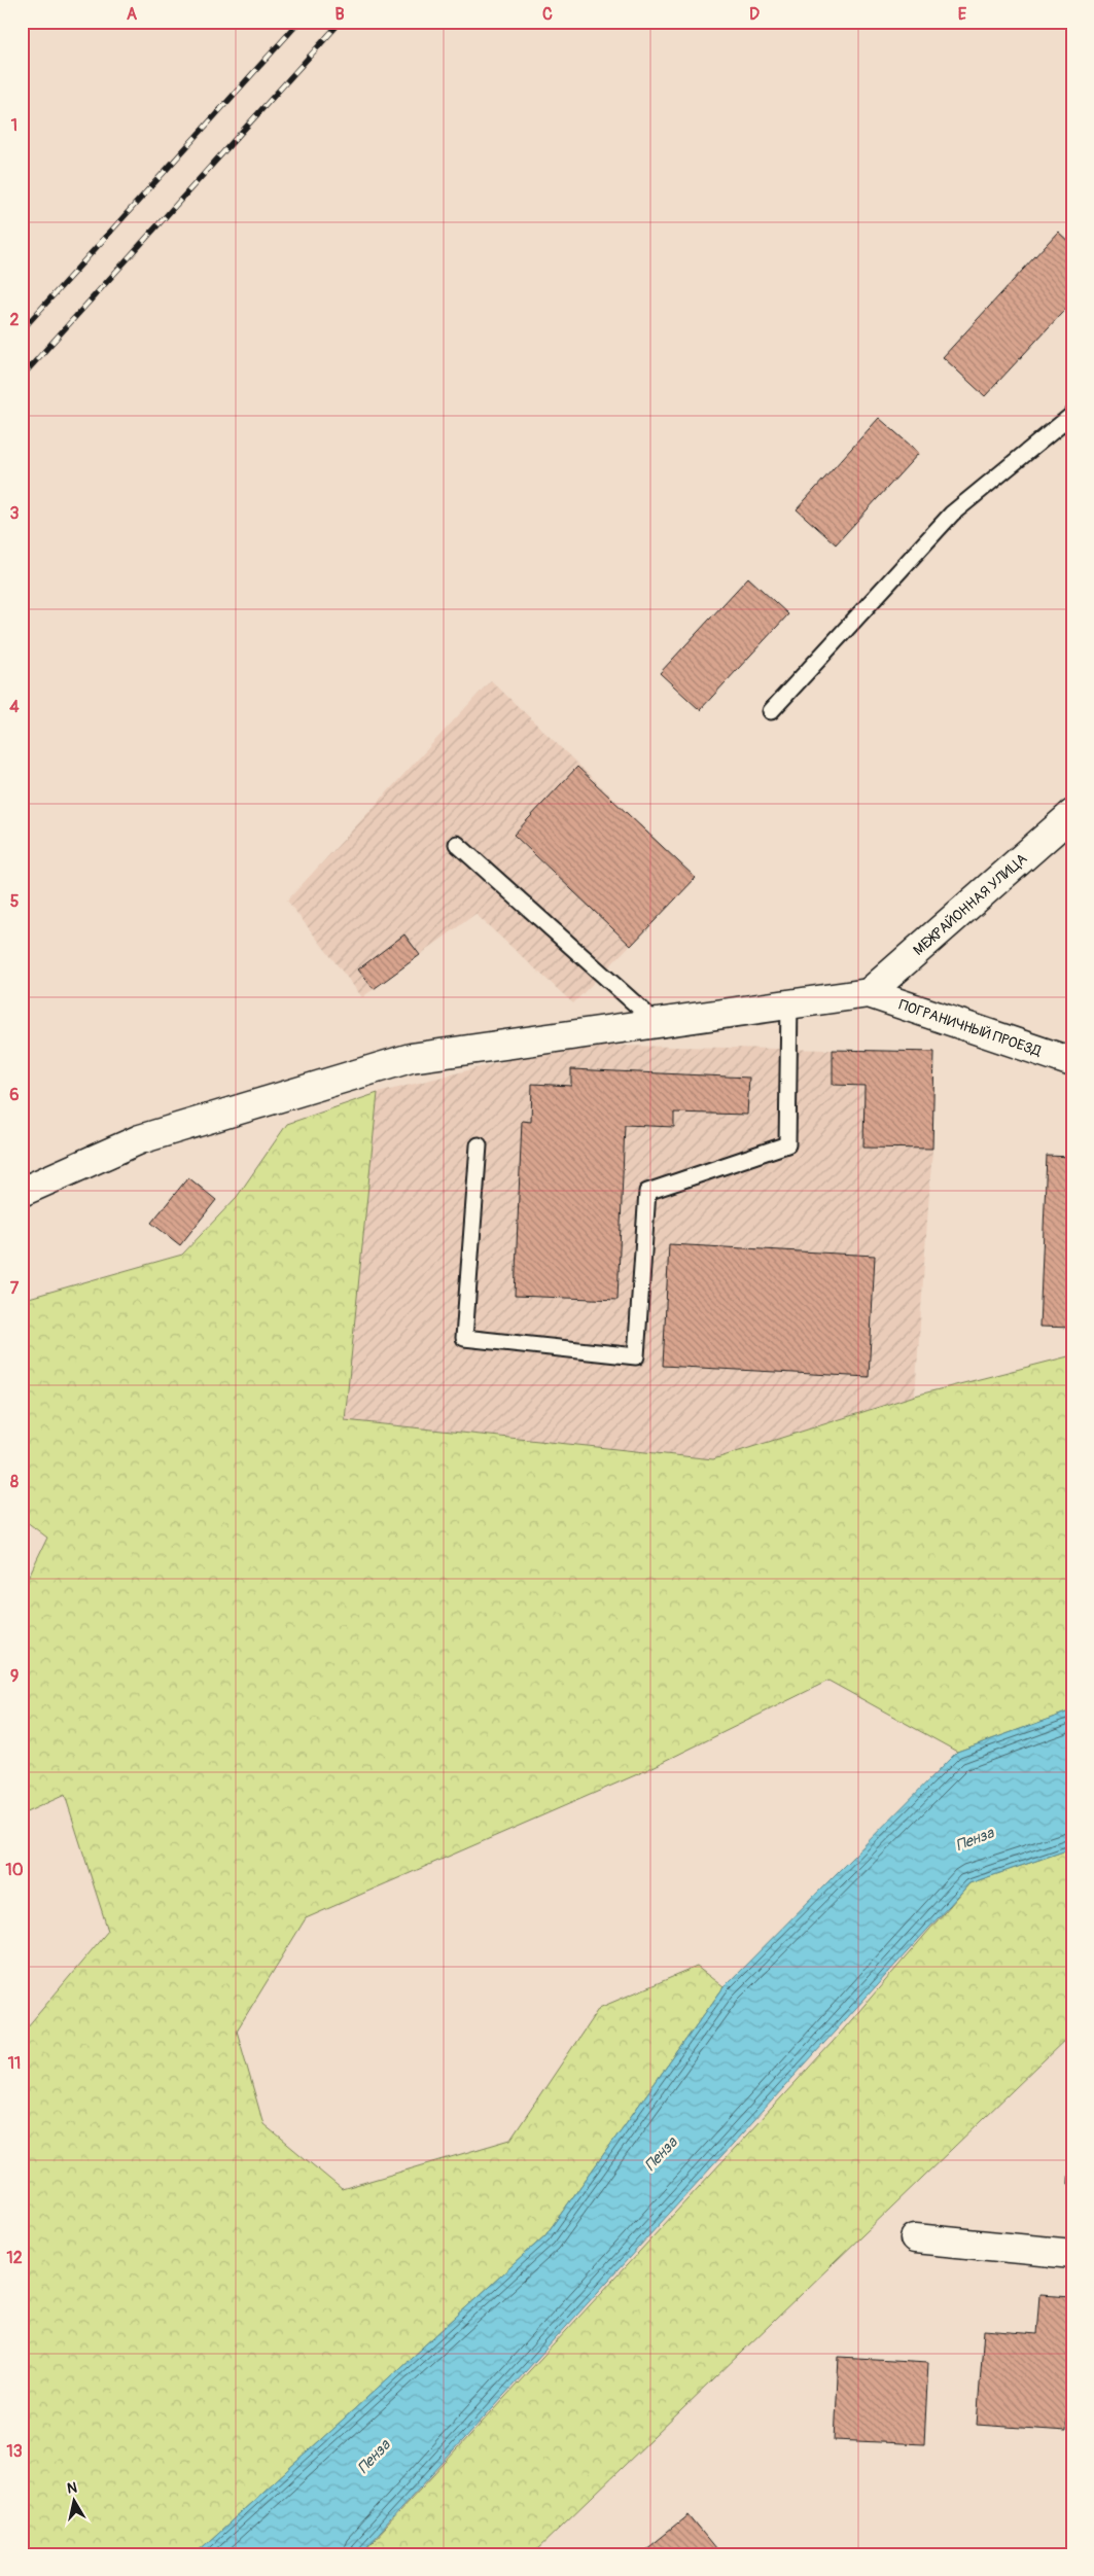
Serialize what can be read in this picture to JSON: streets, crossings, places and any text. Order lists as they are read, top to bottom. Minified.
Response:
{"streets":{"street":["МЕЖРАЙОННАЯ УЛИЦА","ПОГРАНИЧНЫЙ ПРОЕЗД"]},"crossings":[["МЕЖРАЙОННАЯ УЛИЦА","ПОГРАНИЧНЫЙ ПРОЕЗД"]],"water":["Пенза"],"north":"top","grid":{"columns":["A","B","C","D","E"],"rows":["1","2","3","4","5","6","7","8","9","10","11","12","13"]}}
